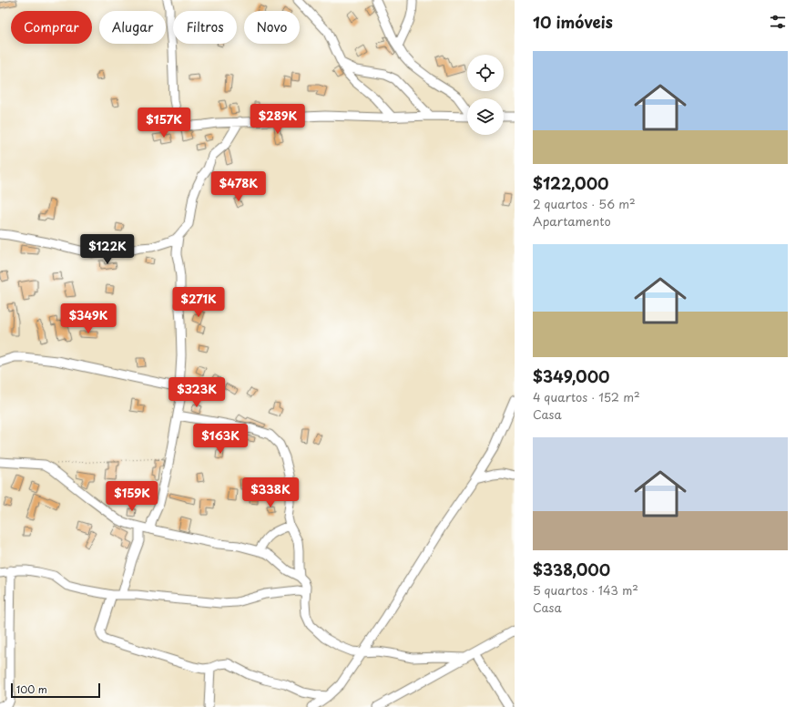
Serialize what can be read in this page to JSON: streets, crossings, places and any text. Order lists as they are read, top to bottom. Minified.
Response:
{"scale_bar":"100 m","page":{"heading":"10 imóveis","chip":["Comprar","Alugar","Filtros","Novo"],"list":[{"name":"$122,000","note":"2 quartos · 56 m² · Apartamento"},{"name":"$349,000","note":"4 quartos · 152 m² · Casa"},{"name":"$338,000","note":"5 quartos · 143 m² · Casa"}],"price":["$289K","$157K","$478K","$122K","$271K","$349K","$323K","$163K","$338K","$159K"],"scale":"100 m"}}
